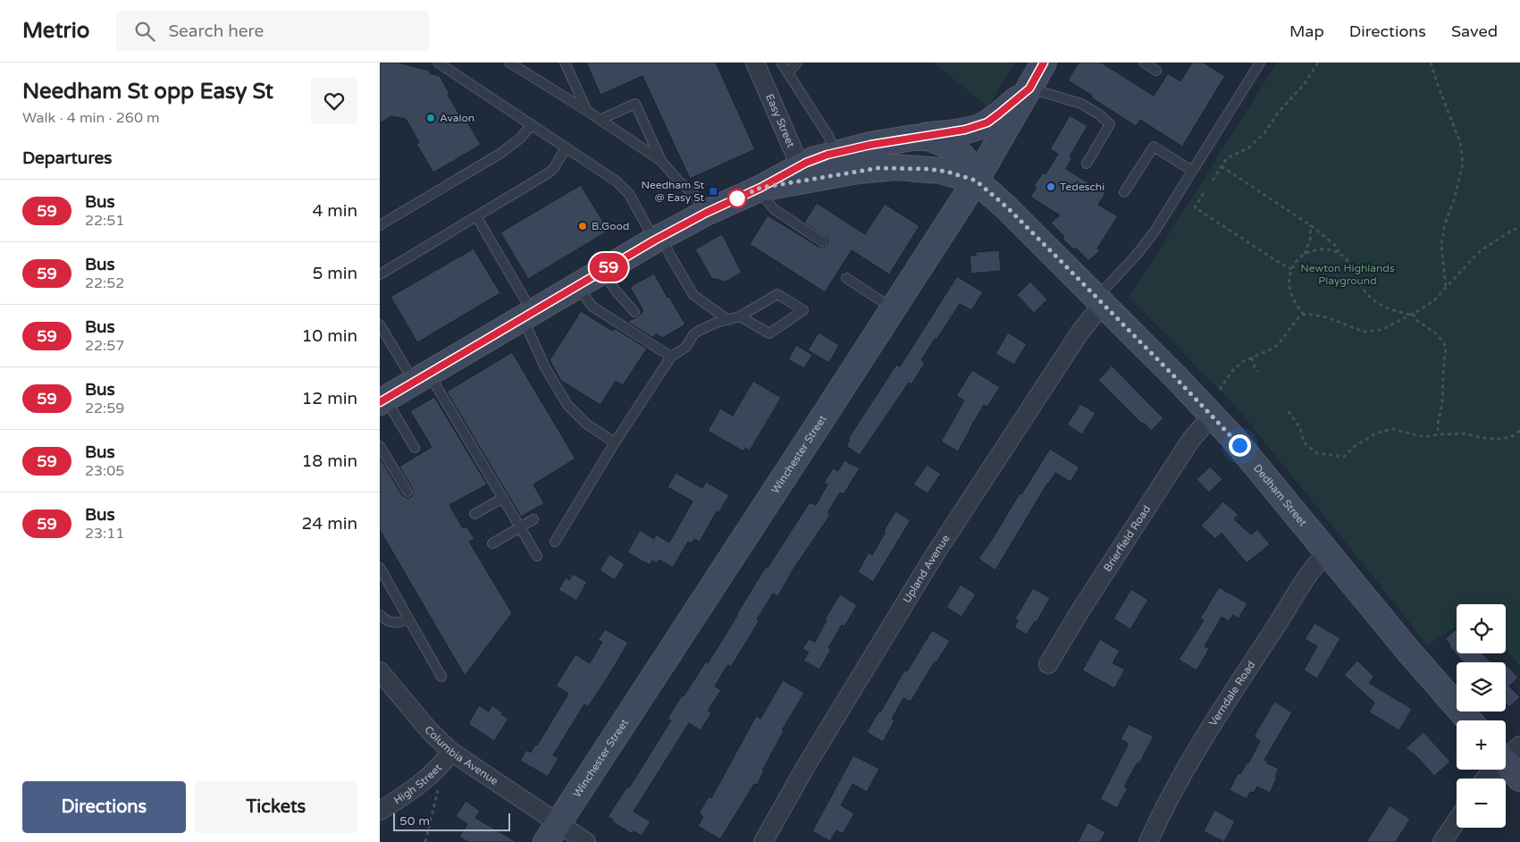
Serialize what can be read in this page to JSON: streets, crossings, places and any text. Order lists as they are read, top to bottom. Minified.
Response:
{"streets":{"main road":["Winchester Street","Dedham Street"],"street":["Easy Street","Brierfield Road","Upland Avenue","Verndale Road","Columbia Avenue","High Street"]},"crossings":[["Winchester Street","Dedham Street"],["Winchester Street","Columbia Avenue"],["Dedham Street","Brierfield Road"],["Dedham Street","Upland Avenue"],["Dedham Street","Verndale Road"],["Columbia Avenue","High Street"]],"parks":["Newton Highlands Playground"],"places":{"other":["Avalon","Tedeschi","B.Good"],"transit":["Needham St @ Easy St"]},"lines":["bus line 59"],"scale_bar":"50 m","page":{"header":"Metrio","search":"Search here","nav":["Map","Directions","Saved"],"heading":[["Needham St opp Easy St","Walk · 4 min · 260 m"],"Departures"],"on_map":"59","list":[{"mark":"59","name":"Bus","note":"22:51","value":"4 min"},{"mark":"59","name":"Bus","note":"22:52","value":"5 min"},{"mark":"59","name":"Bus","note":"22:57","value":"10 min"},{"mark":"59","name":"Bus","note":"22:59","value":"12 min"},{"mark":"59","name":"Bus","note":"23:05","value":"18 min"},{"mark":"59","name":"Bus","note":"23:11","value":"24 min"}],"map_buttons":["+","−"],"buttons":["Directions","Tickets"],"scale":"50 m"}}
